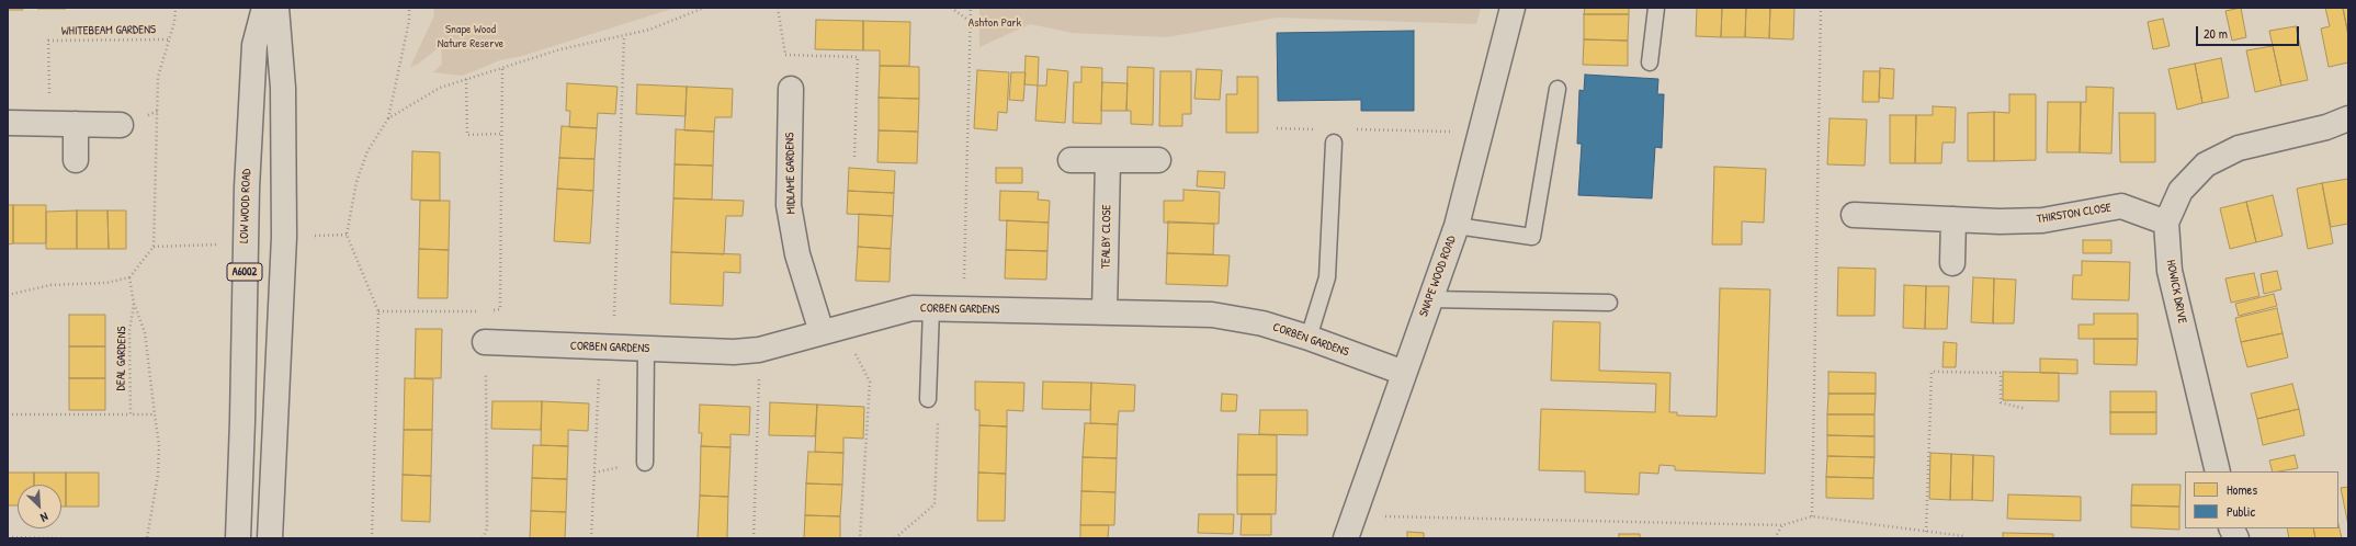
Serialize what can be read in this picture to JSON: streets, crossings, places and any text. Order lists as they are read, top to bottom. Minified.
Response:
{"streets":{"street":["MIDLAME GARDENS","LOW WOOD ROAD","THIRSTON CLOSE","TEALBY CLOSE","A6002","SNAPE WOOD ROAD","HOWICK DRIVE","CORBEN GARDENS"],"path":["WHITEBEAM GARDENS","DEAL GARDENS"]},"crossings":[["MIDLAME GARDENS","CORBEN GARDENS"],["THIRSTON CLOSE","HOWICK DRIVE"],["TEALBY CLOSE","CORBEN GARDENS"],["SNAPE WOOD ROAD","CORBEN GARDENS"]],"parks":["Ashton Park","Snape Wood Nature Reserve"],"legend":["Homes","Public"],"scale_bar":"20 m","north":"bottom right"}
